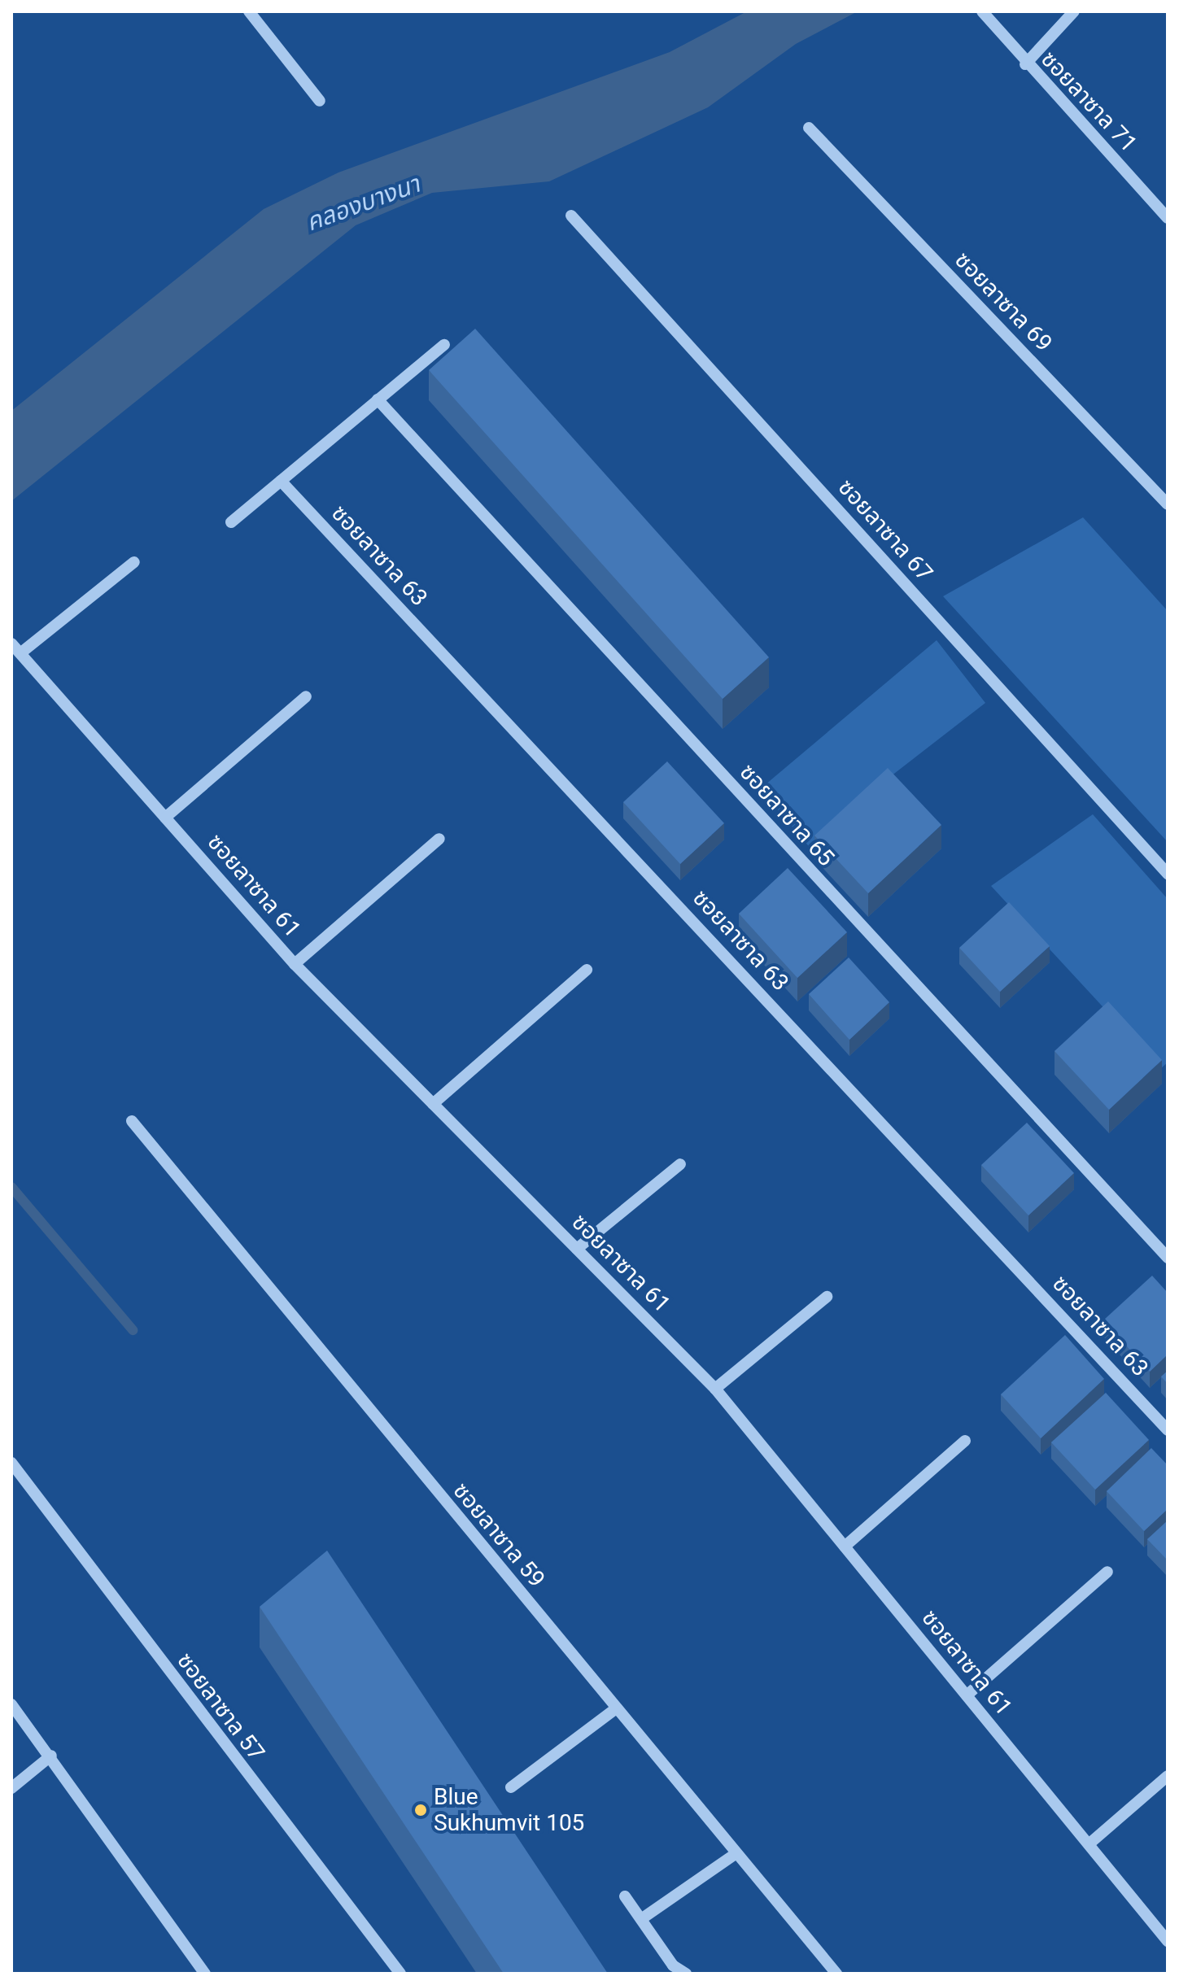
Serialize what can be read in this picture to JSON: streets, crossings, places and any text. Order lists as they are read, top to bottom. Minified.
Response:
{"streets":{"street":["ซอยลาซาล 71","ซอยลาซาล 69","ซอยลาซาล 67","ซอยลาซาล 63","ซอยลาซาล 65","ซอยลาซาล 61","ซอยลาซาล 59","ซอยลาซาล 57"]},"water":["คลองบางนา"],"places":["Blue Sukhumvit 105"]}
